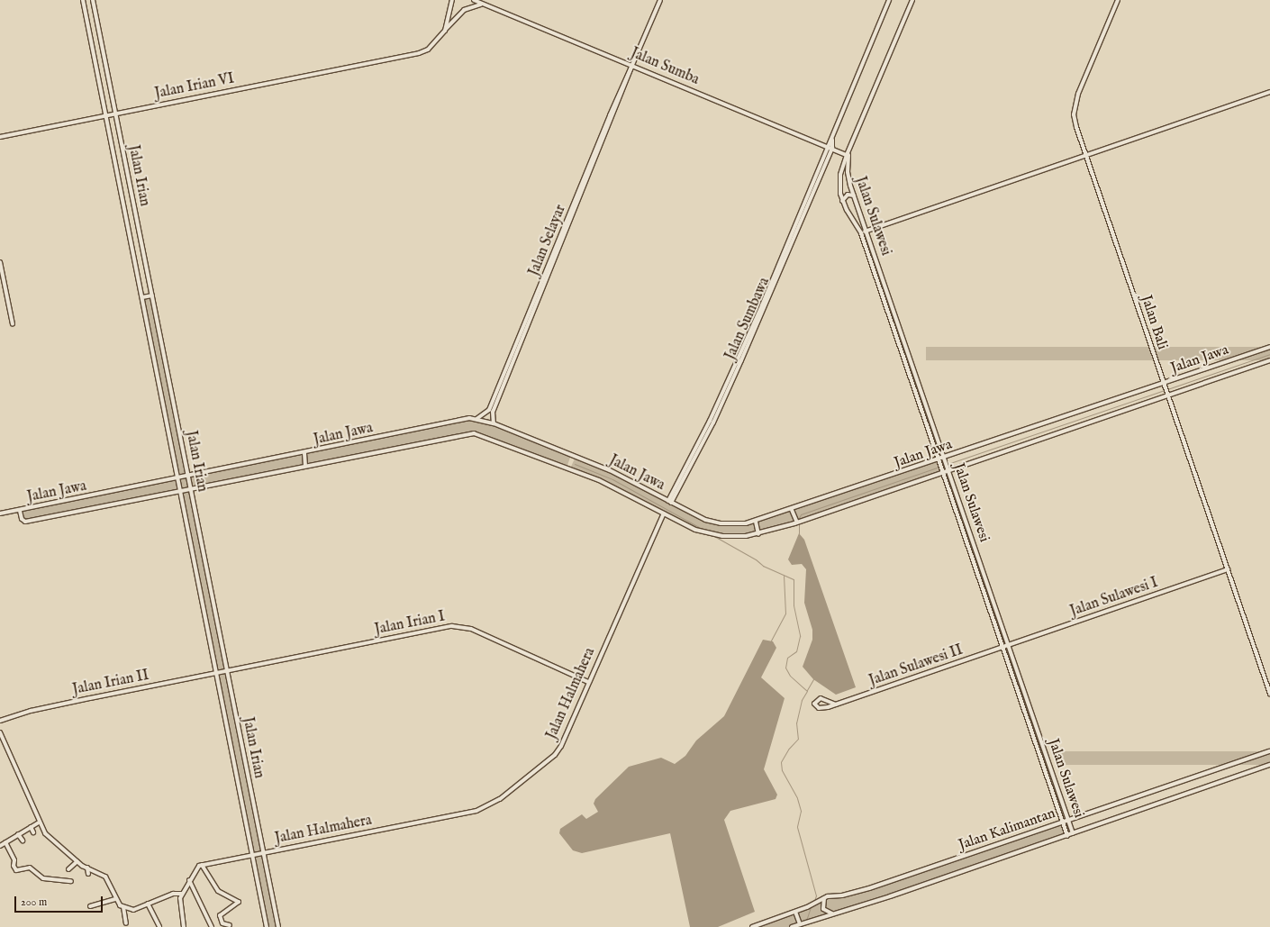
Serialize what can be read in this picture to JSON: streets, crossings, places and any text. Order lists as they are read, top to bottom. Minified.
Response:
{"streets":{"street":["Jalan Sumba","Jalan Irian VI","Jalan Irian","Jalan Sulawesi","Jalan Selayar","Jalan Sumbawa","Jalan Bali","Jalan Jawa","Jalan Sulawesi I","Jalan Irian I","Jalan Sulawesi II","Jalan Irian II","Jalan Halmahera","Jalan Kalimantan"]},"crossings":[["Jalan Sumba","Jalan Irian VI"],["Jalan Sumba","Jalan Sulawesi"],["Jalan Sumba","Jalan Selayar"],["Jalan Sumba","Jalan Sumbawa"],["Jalan Irian VI","Jalan Irian"],["Jalan Irian","Jalan Jawa"],["Jalan Irian","Jalan Irian I"],["Jalan Irian","Jalan Irian II"],["Jalan Irian","Jalan Halmahera"],["Jalan Sulawesi","Jalan Jawa"],["Jalan Sulawesi","Jalan Sulawesi I"],["Jalan Sulawesi","Jalan Sulawesi II"],["Jalan Sulawesi","Jalan Kalimantan"],["Jalan Selayar","Jalan Jawa"],["Jalan Sumbawa","Jalan Jawa"],["Jalan Bali","Jalan Jawa"],["Jalan Bali","Jalan Sulawesi I"],["Jalan Jawa","Jalan Halmahera"],["Jalan Sulawesi I","Jalan Sulawesi II"],["Jalan Irian I","Jalan Irian II"],["Jalan Irian I","Jalan Halmahera"]],"scale_bar":"200 m"}
